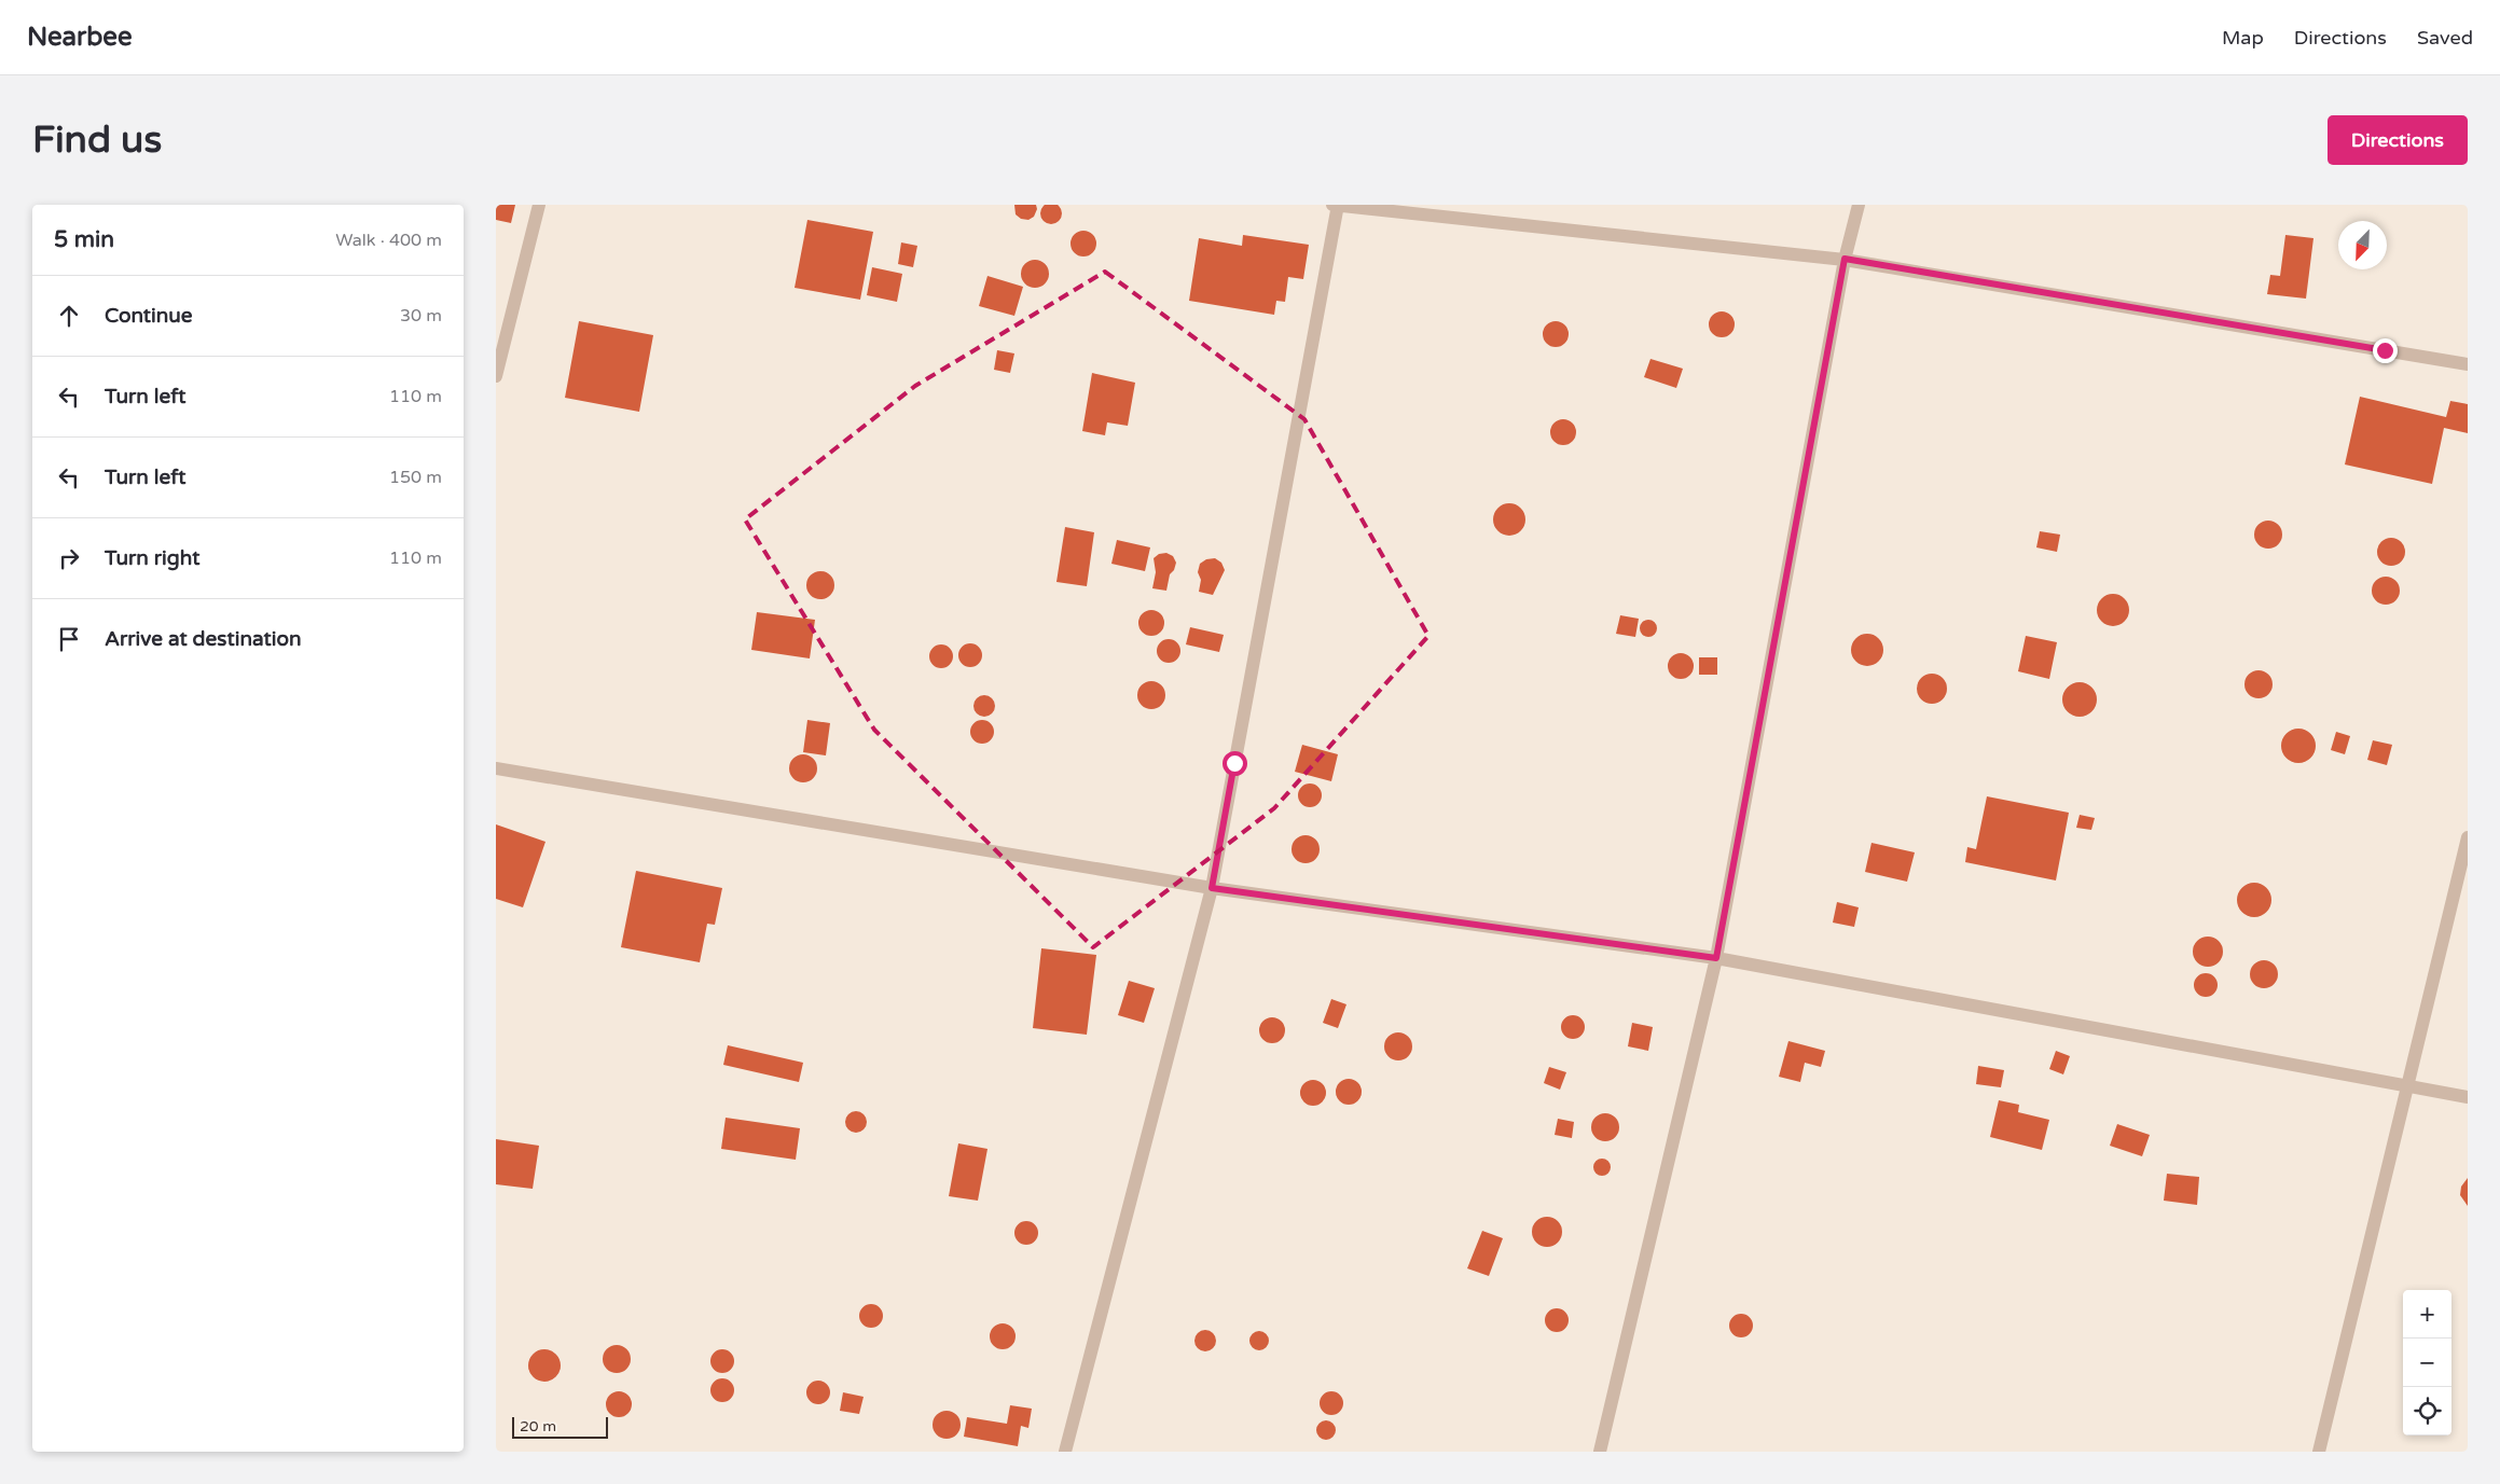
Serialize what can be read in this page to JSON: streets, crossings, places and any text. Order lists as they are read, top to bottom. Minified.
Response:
{"scale_bar":"20 m","north":"bottom left","page":{"header":"Nearbee","nav":["Map","Directions","Saved"],"buttons":"Directions","title":"Find us","heading":["5 min","Walk · 400 m"],"list":[["Continue","30 m"],["Turn left","110 m"],["Turn left","150 m"],["Turn right","110 m"],"Arrive at destination"],"map_buttons":["+","−"],"scale":"20 m"}}
